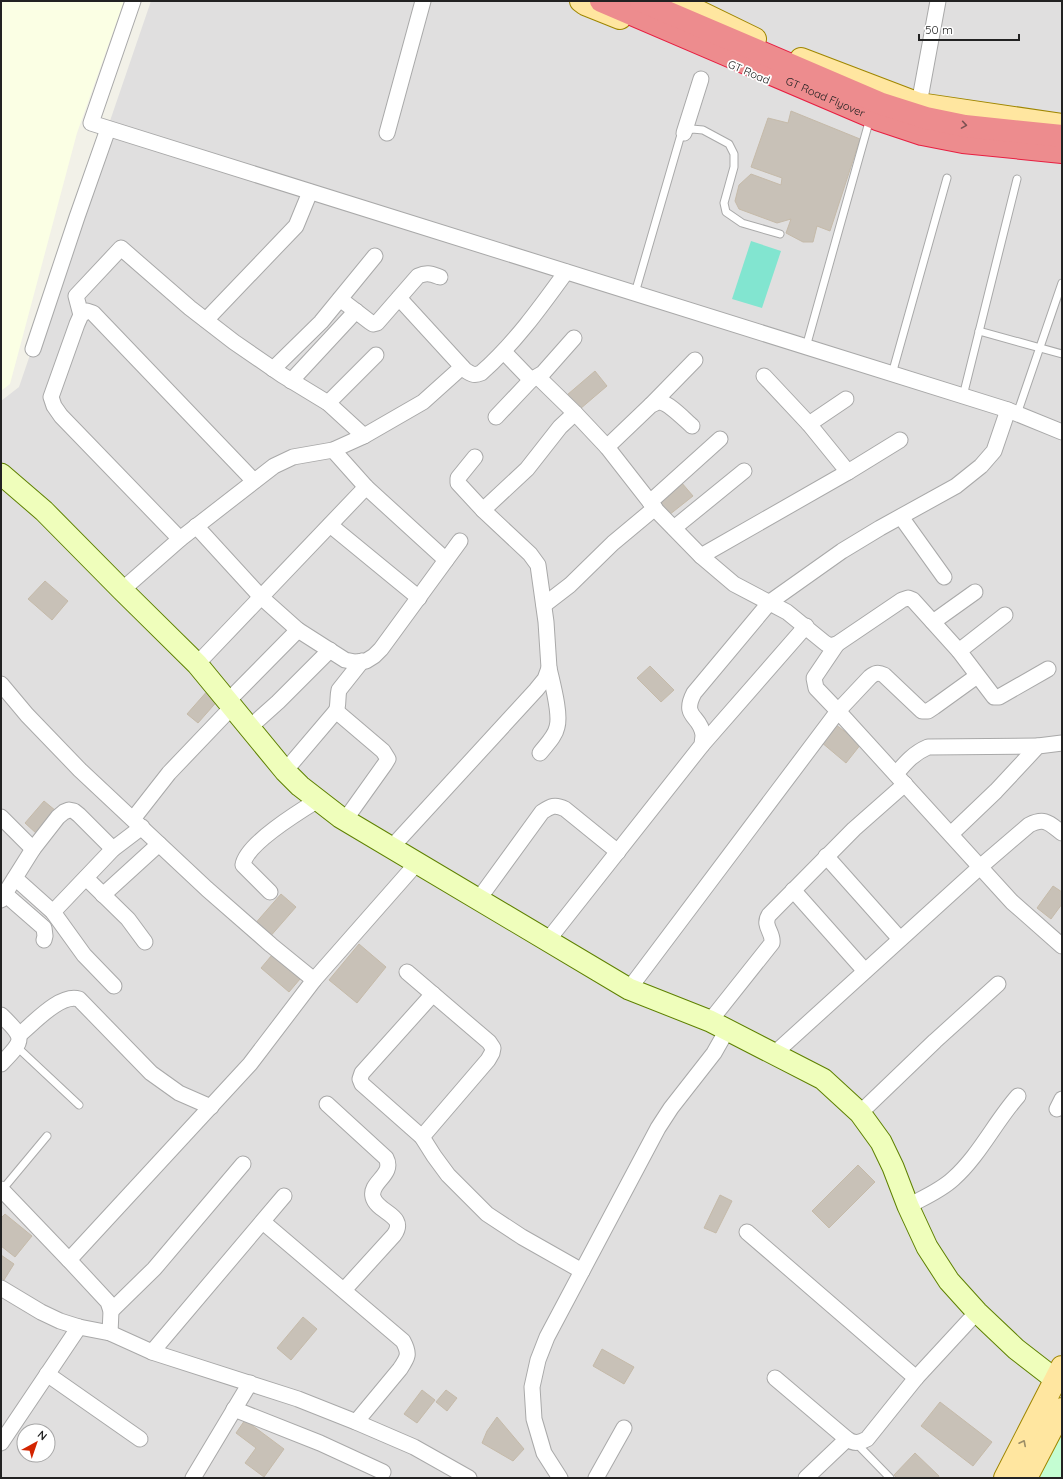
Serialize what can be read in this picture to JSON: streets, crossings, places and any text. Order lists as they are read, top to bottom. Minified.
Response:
{"streets":{"highway":["GT Road Flyover"],"main road":["GT Road"]},"scale_bar":"50 m","north":"top right"}
